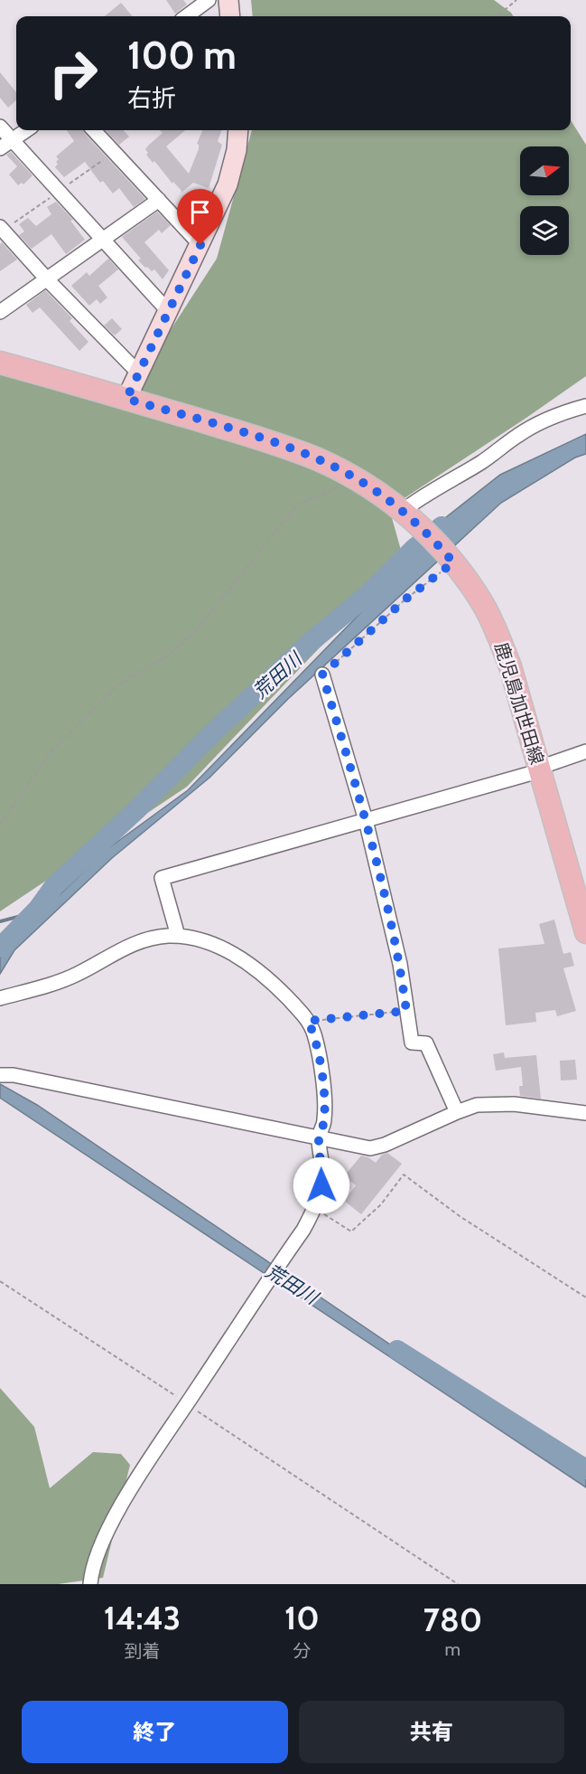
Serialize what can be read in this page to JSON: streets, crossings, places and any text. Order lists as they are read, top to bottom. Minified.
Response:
{"streets":{"main road":["鹿児島加世田線"]},"water":["荒田川"],"north":"right","page":{"turn":["100 m","右折"],"eta":["14:43","到着","10","分","780","m"],"buttons":["終了","共有"]}}
